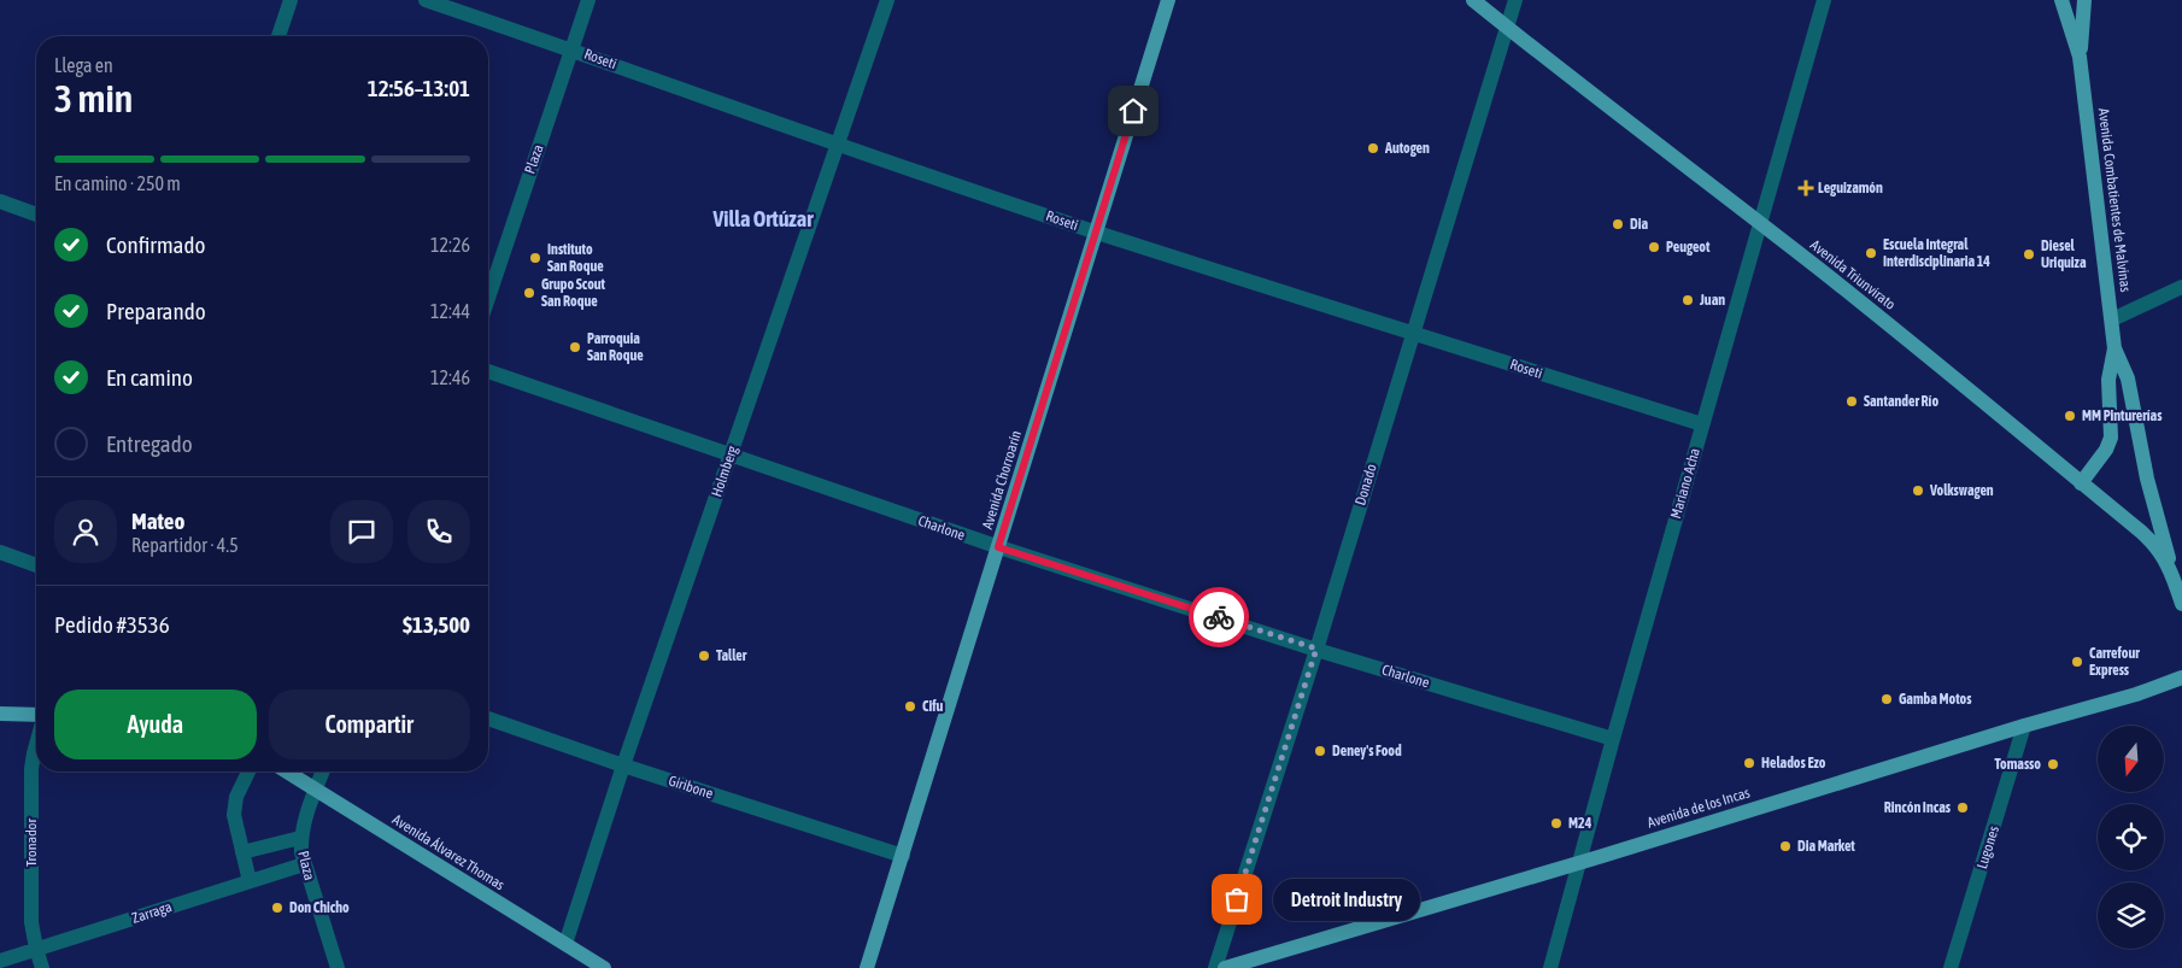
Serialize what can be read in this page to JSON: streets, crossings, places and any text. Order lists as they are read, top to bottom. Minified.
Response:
{"streets":{"main road":["Avenida Combatientes de Malvinas","Avenida Triunvirato","Avenida Chorroarín","Avenida de los Incas","Avenida Álvarez Thomas"],"street":["Roseti","Plaza","Holmberg","Mariano Acha","Donado","Charlone","Giribone","Tronador","Lugones","Zarraga"]},"crossings":[["Roseti","Plaza"],["Roseti","Holmberg"],["Roseti","Avenida Chorroarín"],["Roseti","Mariano Acha"],["Roseti","Donado"],["Plaza","Avenida Álvarez Thomas"],["Plaza","Zarraga"],["Avenida Combatientes de Malvinas","Avenida Triunvirato"],["Avenida Triunvirato","Mariano Acha"],["Avenida Triunvirato","Donado"],["Holmberg","Charlone"],["Holmberg","Giribone"],["Holmberg","Avenida Álvarez Thomas"],["Avenida Chorroarín","Charlone"],["Avenida Chorroarín","Giribone"],["Mariano Acha","Charlone"],["Mariano Acha","Avenida de los Incas"],["Donado","Charlone"],["Avenida de los Incas","Lugones"],["Tronador","Zarraga"]],"districts":["Villa Ortúzar"],"places":{"other":["Autogen","Dia","Peugeot","Escuela Integral Interdisciplinaria 14","Diesel Uriquiza","Instituto San Roque","Grupo Scout San Roque","Juan","Parroquia San Roque","Santander Río","MM Pinturerías","Volkswagen","Taller","Carrefour Express","Gamba Motos","Cifu","Deney's Food","Helados Ezo","Tomasso","Rincón Incas","M24","Dia Market","Detroit Industry","Don Chicho"],"health":["Leguizamón"]},"north":"bottom","page":{"heading":["3 min","Llega en","12:56–13:01"],"panel":["Mateo","Repartidor · 4.5","Pedido #3536","$13,500"],"bar":"En camino · 250 m","list":[["Confirmado","12:26"],["Preparando","12:44"],["En camino","12:46"],"Entregado"],"buttons":["Ayuda","Compartir"],"bubble":"Detroit Industry"}}
